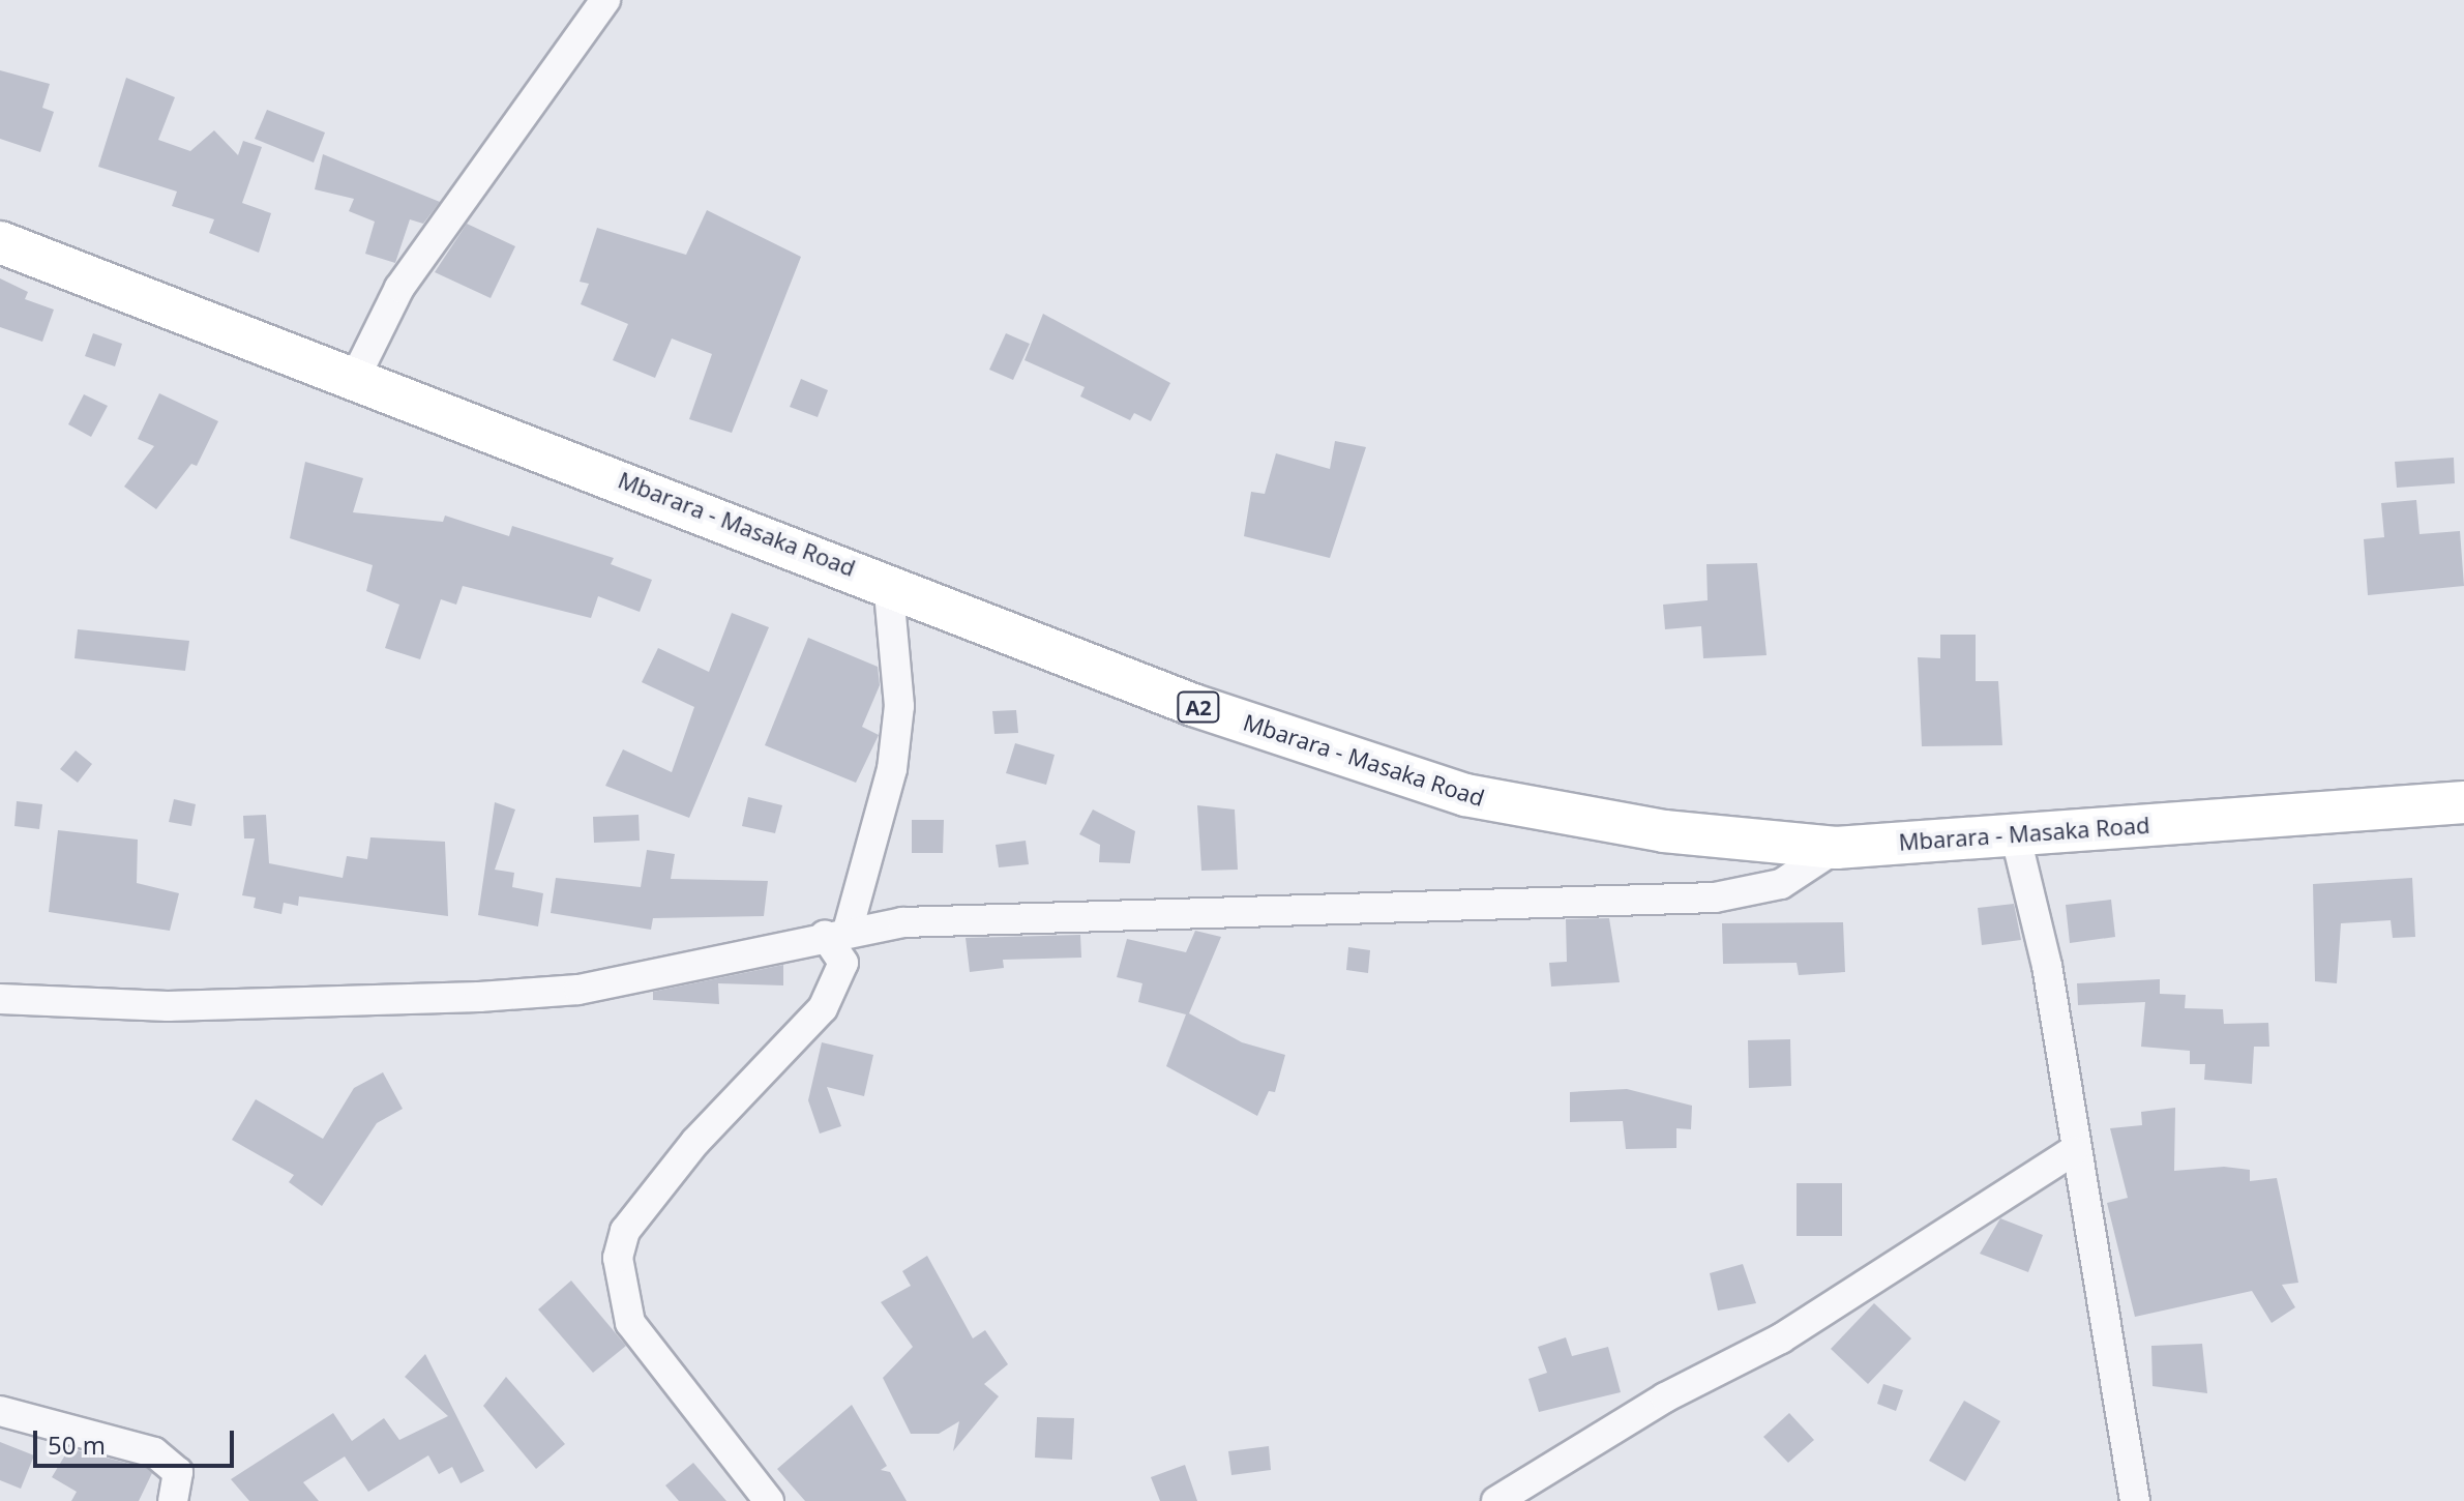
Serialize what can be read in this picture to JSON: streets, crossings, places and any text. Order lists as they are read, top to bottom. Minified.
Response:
{"streets":{"highway":["Mbarara - Masaka Road","A2"]},"scale_bar":"50 m"}
